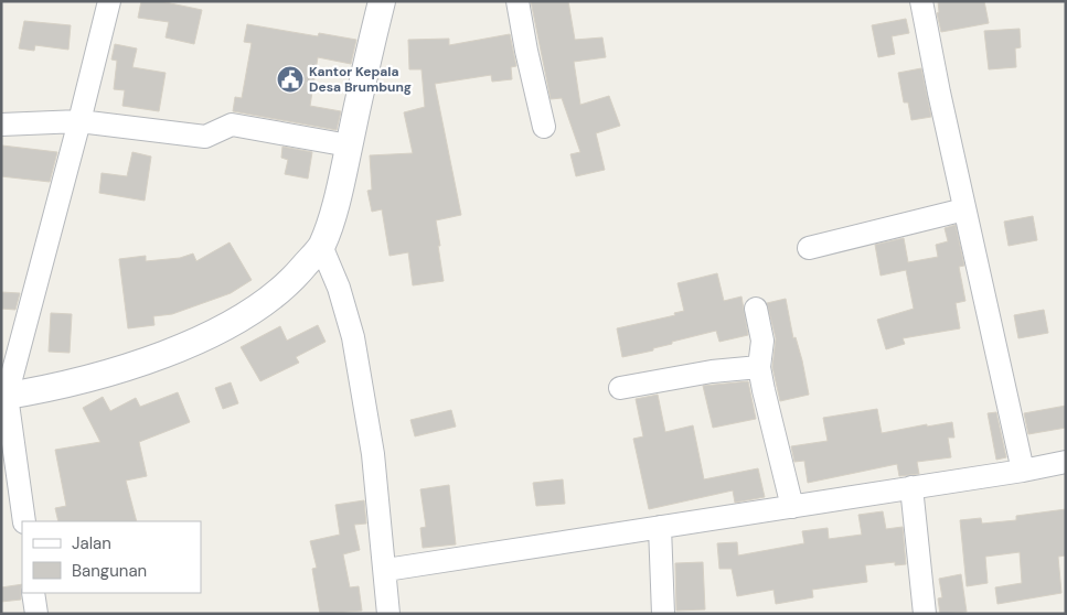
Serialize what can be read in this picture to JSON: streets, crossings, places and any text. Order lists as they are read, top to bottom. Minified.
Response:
{"places":{"public building":["Kantor Kepala Desa Brumbung"]},"legend":["Jalan","Bangunan"]}
